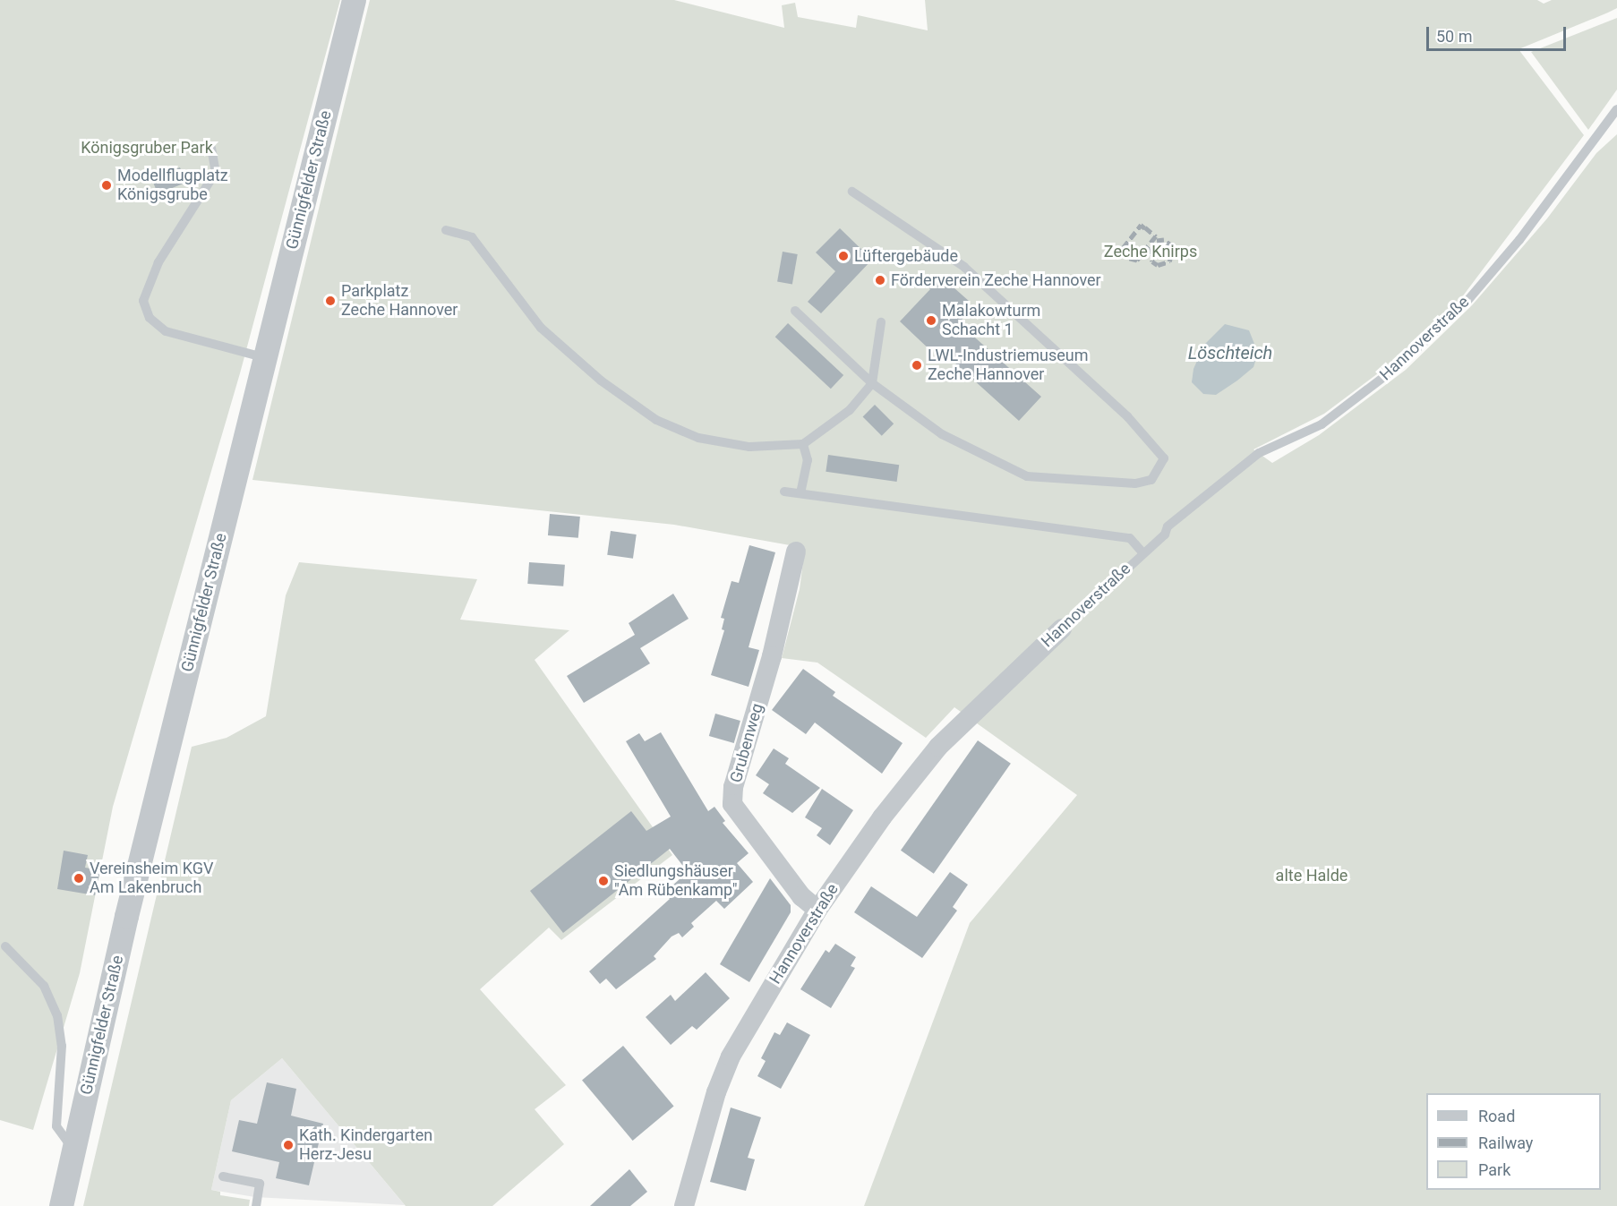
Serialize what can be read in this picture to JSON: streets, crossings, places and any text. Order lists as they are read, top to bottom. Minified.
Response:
{"streets":{"street":["Günnigfelder Straße","Hannoverstraße","Grubenweg"]},"crossings":[["Hannoverstraße","Grubenweg"]],"water":["Löschteich"],"parks":["Königsgruber Park","Zeche Knirps","alte Halde"],"places":["Modellflugplatz Königsgrube","Lüftergebäude","Förderverein Zeche Hannover","Parkplatz Zeche Hannover","Malakowturm Schacht 1","LWL-Industriemuseum Zeche Hannover","Vereinsheim KGV Am Lakenbruch","Siedlungshäuser \"Am Rübenkamp\"","Kath. Kindergarten Herz-Jesu"],"legend":["Road","Railway","Park"],"scale_bar":"50 m"}
